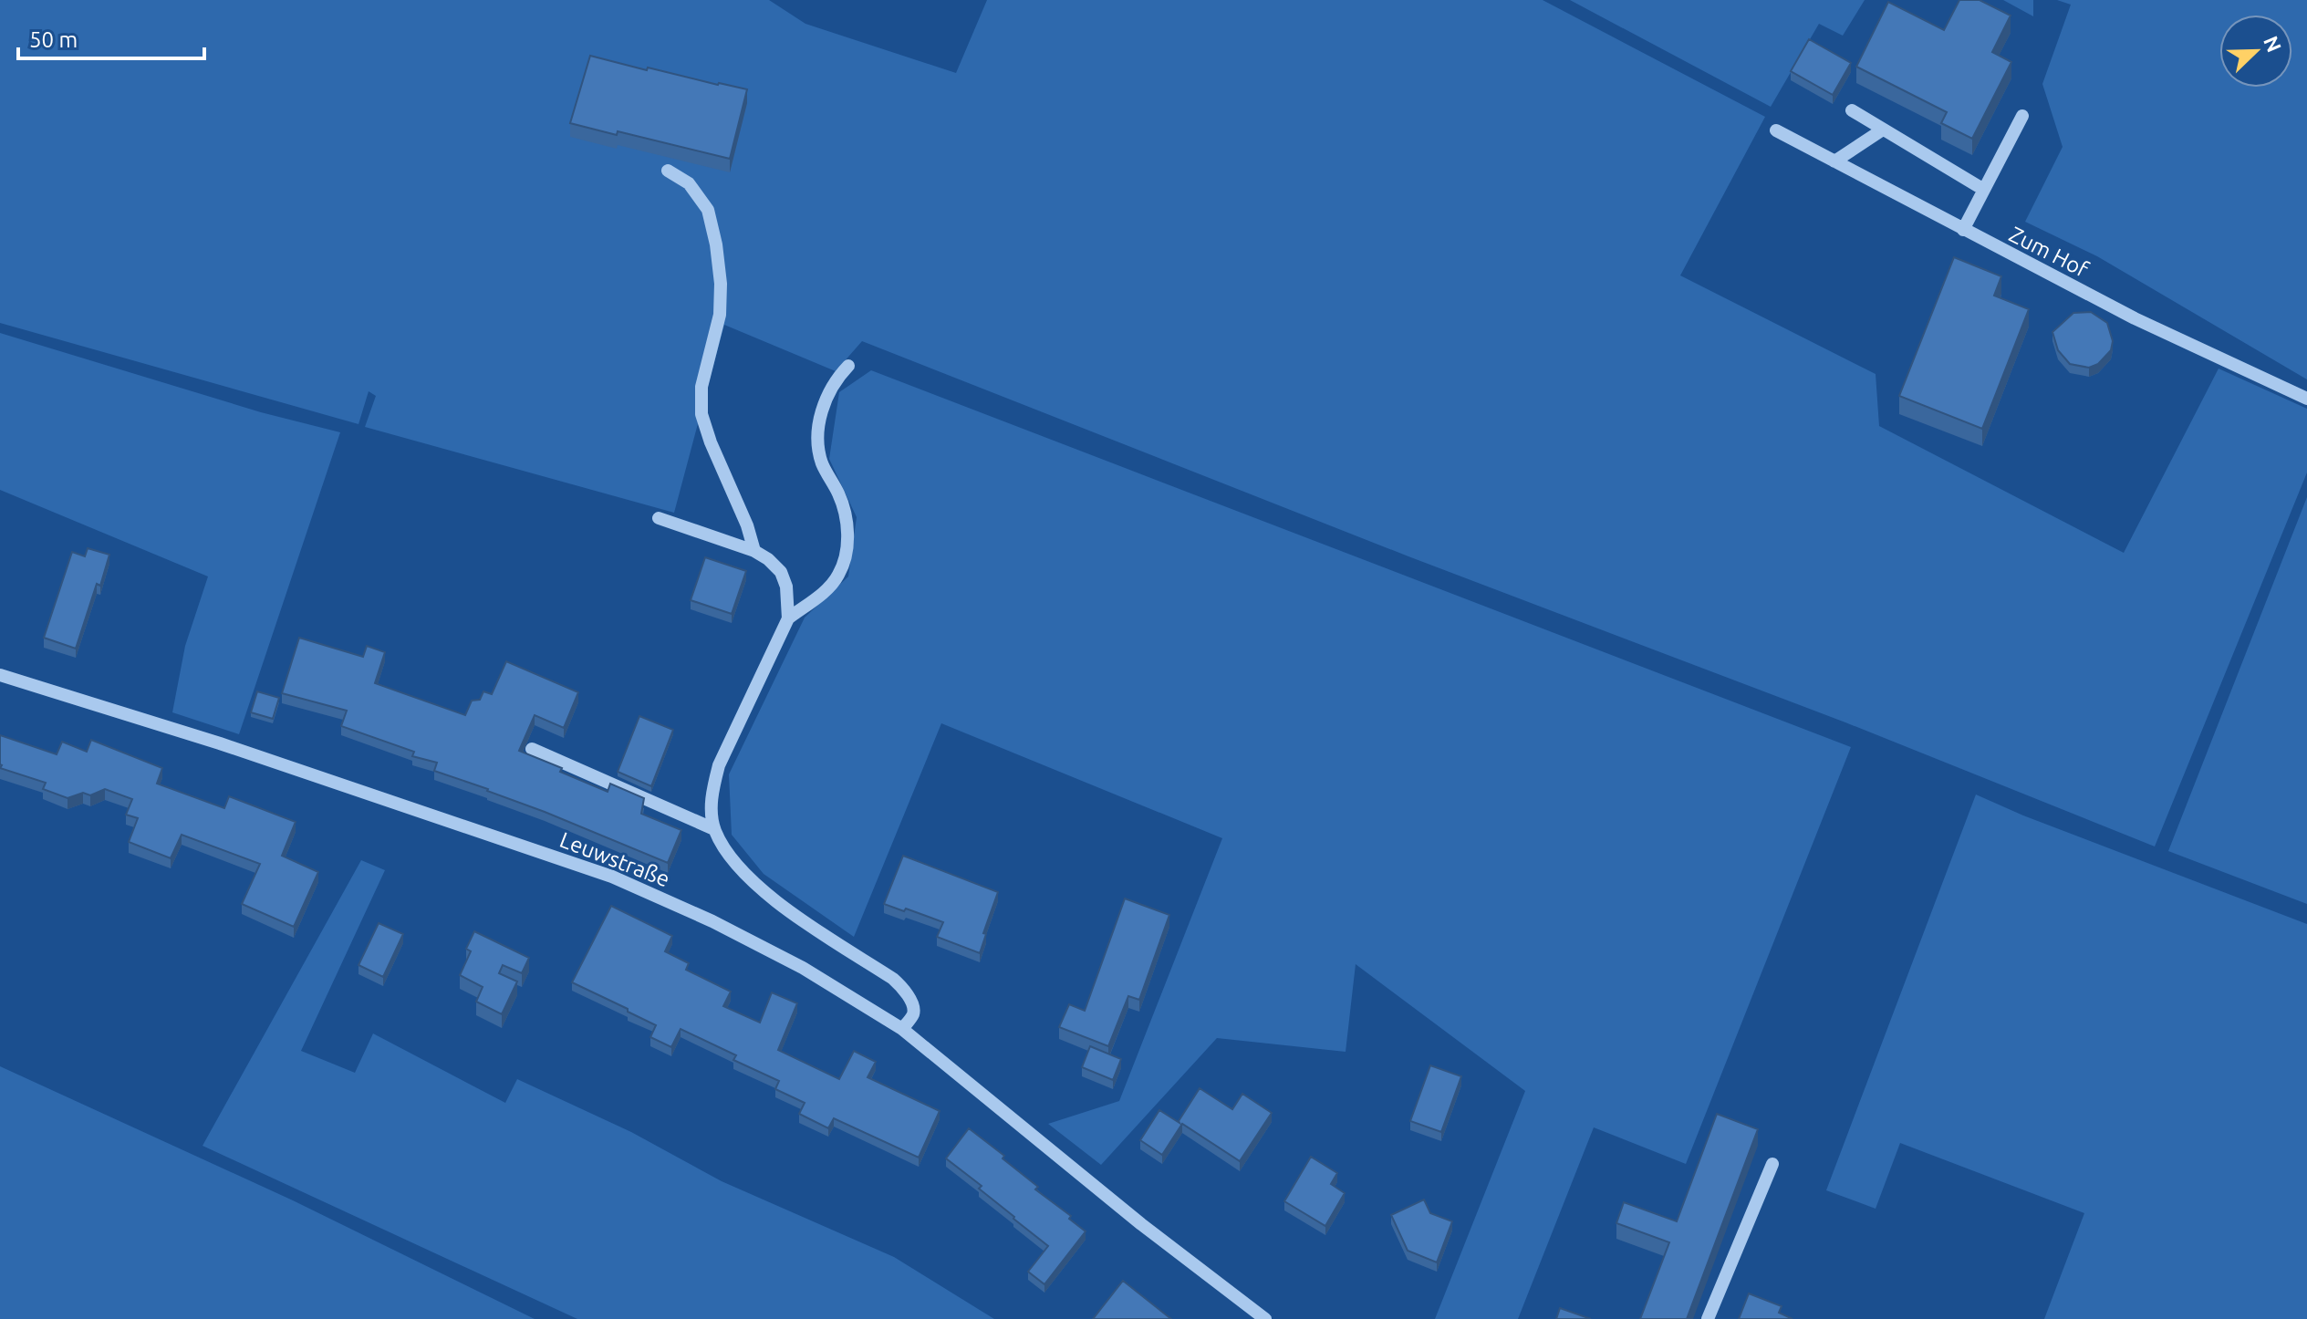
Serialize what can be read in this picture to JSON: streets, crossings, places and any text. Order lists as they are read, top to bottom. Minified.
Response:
{"streets":{"street":["Zum Hof","Leuwstraße"]},"scale_bar":"50 m","north":"top right"}
